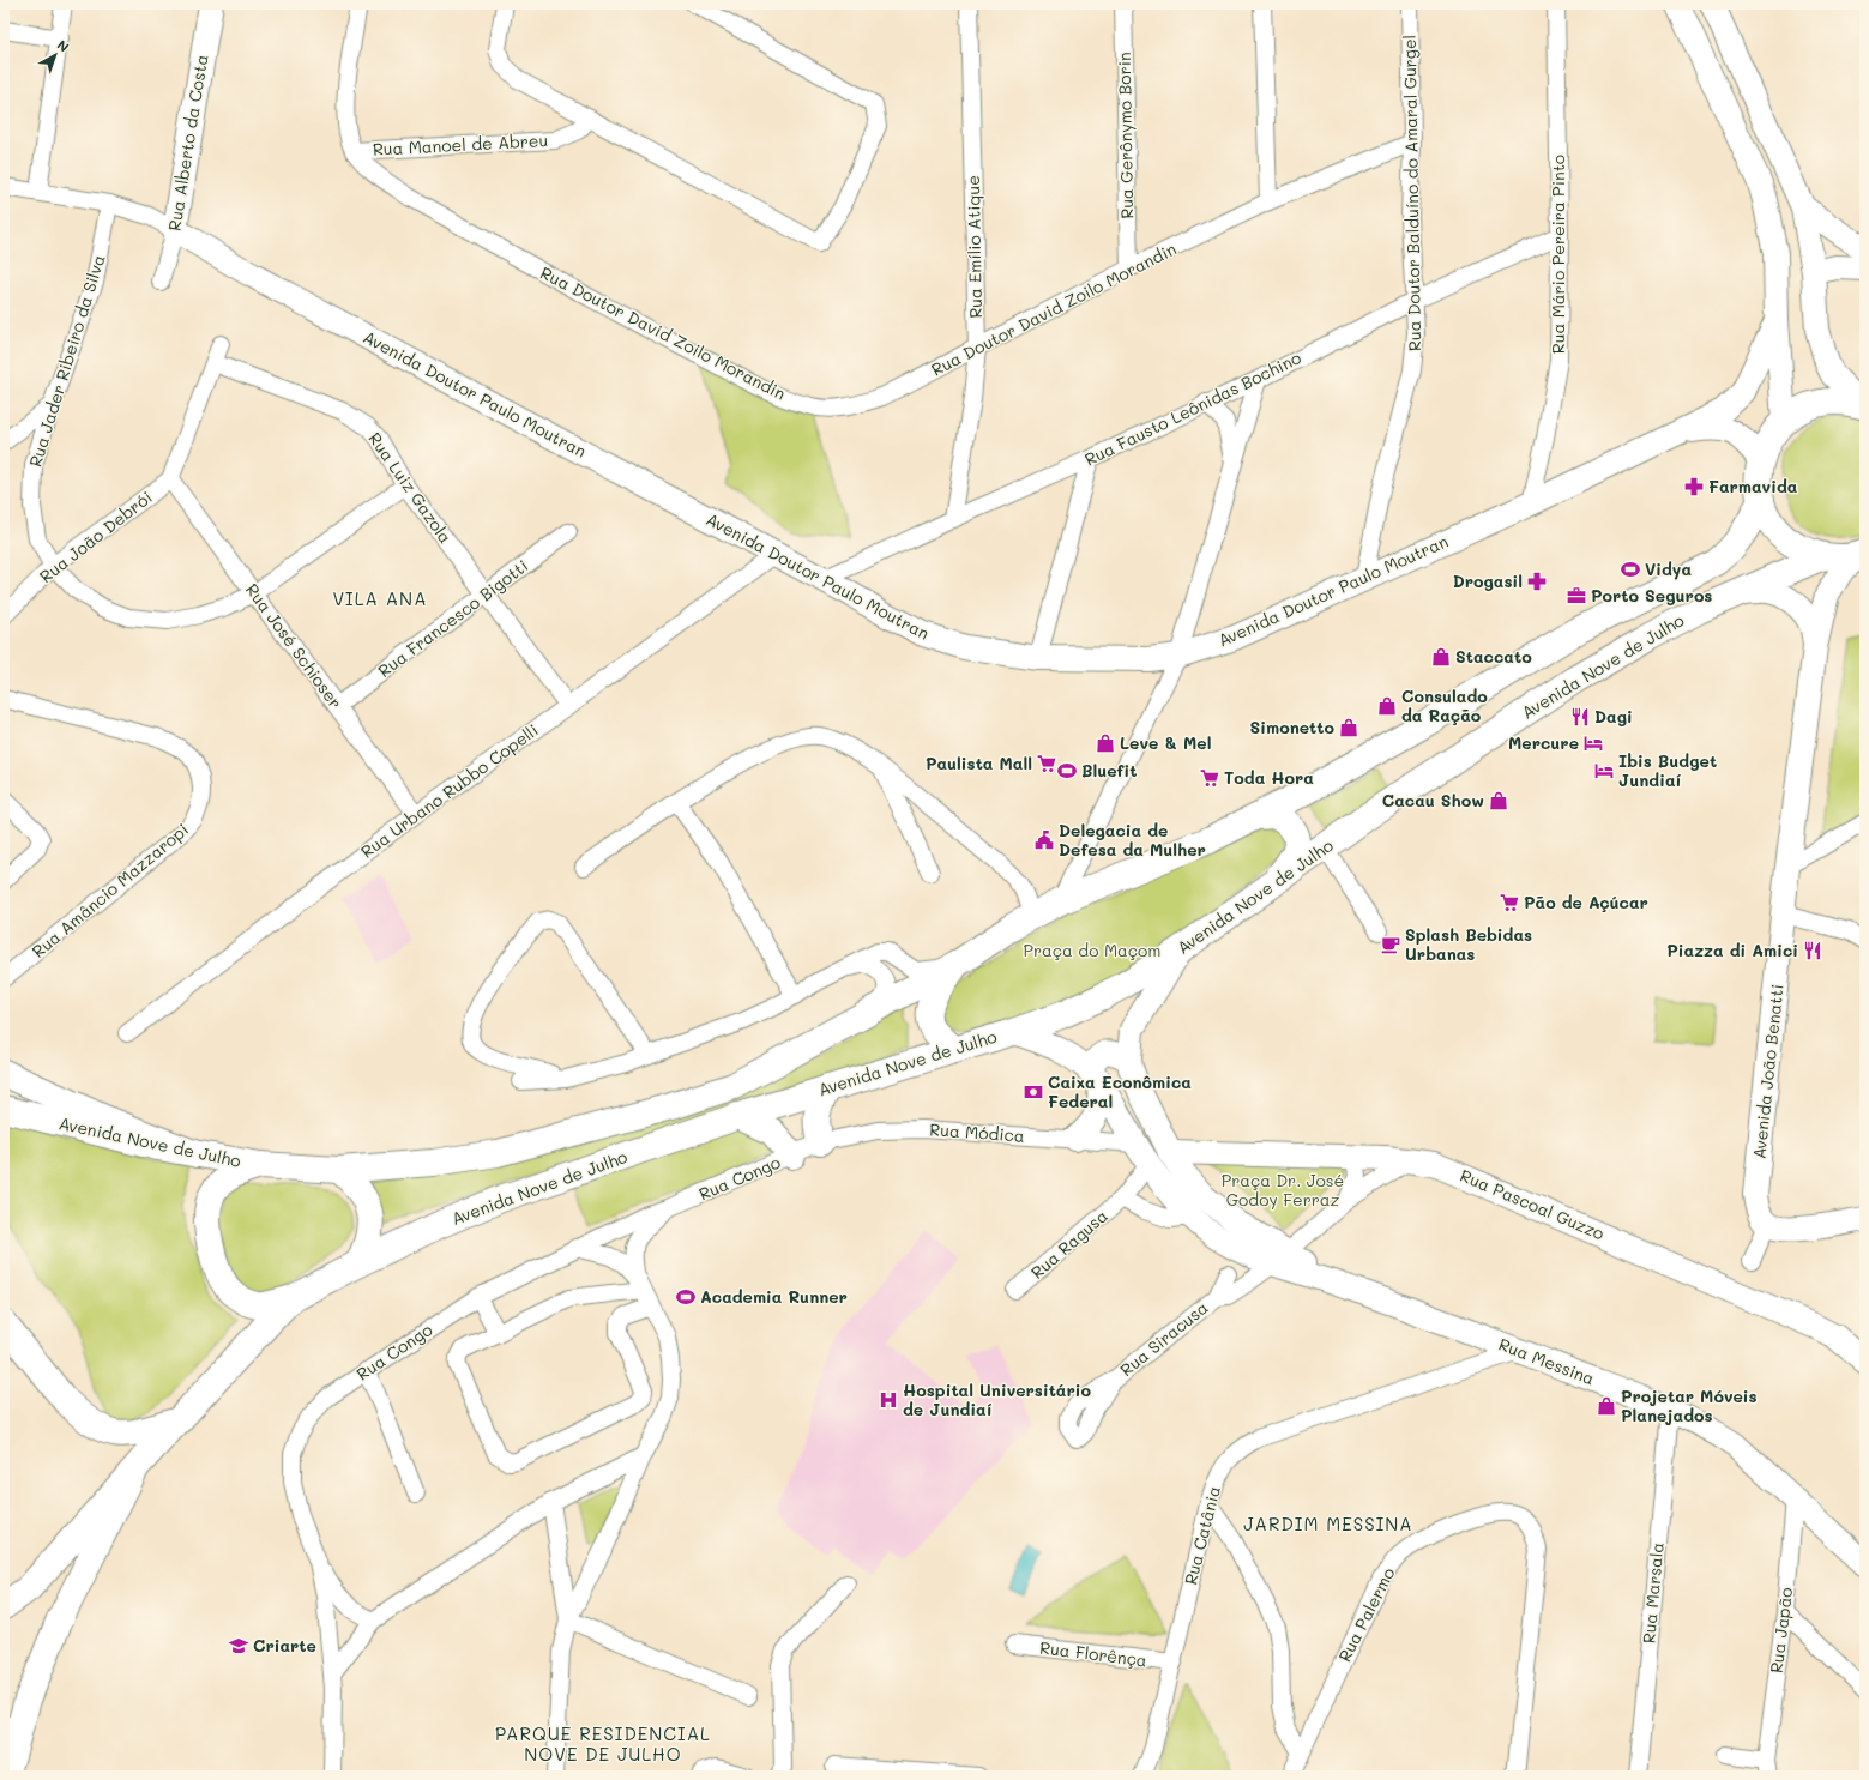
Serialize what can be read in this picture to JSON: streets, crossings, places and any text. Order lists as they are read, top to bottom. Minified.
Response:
{"streets":{"main road":["Avenida Nove de Julho"],"street":["Rua Gerônymo Borin","Rua Alberto da Costa","Rua Manoel de Abreu","Rua Doutor Balduíno do Amaral Gurgel","Rua Emílio Atique","Rua Mário Pereira Pinto","Rua Doutor David Zoilo Morandin","Rua Jader Ribeiro da Silva","Avenida Doutor Paulo Moutran","Rua Fausto Leônidas Bochino","Rua Luiz Gazola","Rua João Debrói","Rua Francesco Bigotti","Rua José Schioser","Rua Urbano Rubbo Copelli","Rua Amâncio Mazzaropi","Avenida João Benatti","Rua Módica","Rua Congo","Rua Pascoal Guzzo","Rua Ragusa","Rua Siracusa","Rua Messina","Rua Catânia","Rua Marsala","Rua Palermo","Rua Japão","Rua Florênça"]},"crossings":[["Rua Gerônymo Borin","Rua Doutor David Zoilo Morandin"],["Rua Alberto da Costa","Avenida Doutor Paulo Moutran"],["Rua Manoel de Abreu","Rua Doutor David Zoilo Morandin"],["Rua Doutor Balduíno do Amaral Gurgel","Rua Doutor David Zoilo Morandin"],["Rua Doutor Balduíno do Amaral Gurgel","Avenida Doutor Paulo Moutran"],["Rua Doutor Balduíno do Amaral Gurgel","Rua Fausto Leônidas Bochino"],["Rua Emílio Atique","Rua Doutor David Zoilo Morandin"],["Rua Emílio Atique","Rua Fausto Leônidas Bochino"],["Rua Mário Pereira Pinto","Avenida Doutor Paulo Moutran"],["Rua Mário Pereira Pinto","Rua Fausto Leônidas Bochino"],["Rua Jader Ribeiro da Silva","Rua Luiz Gazola"],["Rua Jader Ribeiro da Silva","Rua João Debrói"],["Rua Jader Ribeiro da Silva","Rua José Schioser"],["Avenida Doutor Paulo Moutran","Rua Fausto Leônidas Bochino"],["Avenida Doutor Paulo Moutran","Rua Urbano Rubbo Copelli"],["Rua Luiz Gazola","Rua Francesco Bigotti"],["Rua Luiz Gazola","Rua Urbano Rubbo Copelli"],["Rua João Debrói","Rua José Schioser"],["Rua Francesco Bigotti","Rua José Schioser"],["Rua José Schioser","Rua Urbano Rubbo Copelli"],["Avenida Nove de Julho","Avenida João Benatti"],["Avenida Nove de Julho","Rua Messina"],["Rua Módica","Rua Congo"],["Rua Módica","Rua Messina"],["Rua Pascoal Guzzo","Rua Messina"],["Rua Ragusa","Rua Messina"],["Rua Siracusa","Rua Messina"],["Rua Messina","Rua Catânia"],["Rua Messina","Rua Marsala"],["Rua Messina","Rua Japão"],["Rua Catânia","Rua Florênça"]],"districts":["VILA ANA","JARDIM MESSINA","PARQUE RESIDENCIAL NOVE DE JULHO"],"parks":["Praça do Maçom","Praça Dr. José Godoy Ferraz"],"places":{"pharmacy":["Farmavida","Drogasil"],"sports":["Vidya","Bluefit","Academia Runner"],"office":["Porto Seguros"],"shop":["Staccato","Consulado da Ração","Simonetto","Leve & Mel","Cacau Show","Projetar Móveis Planejados"],"restaurant":["Dagi","Piazza di Amici"],"hotel":["Mercure","Ibis Budget Jundiaí"],"supermarket":["Paulista Mall","Toda Hora","Pão de Açúcar"],"public building":["Delegacia de Defesa da Mulher"],"cafe":["Splash Bebidas Urbanas"],"bank":["Caixa Econômica Federal"],"hospital":["Hospital Universitário de Jundiaí"],"school or university":["Criarte"]},"north":"top right"}
